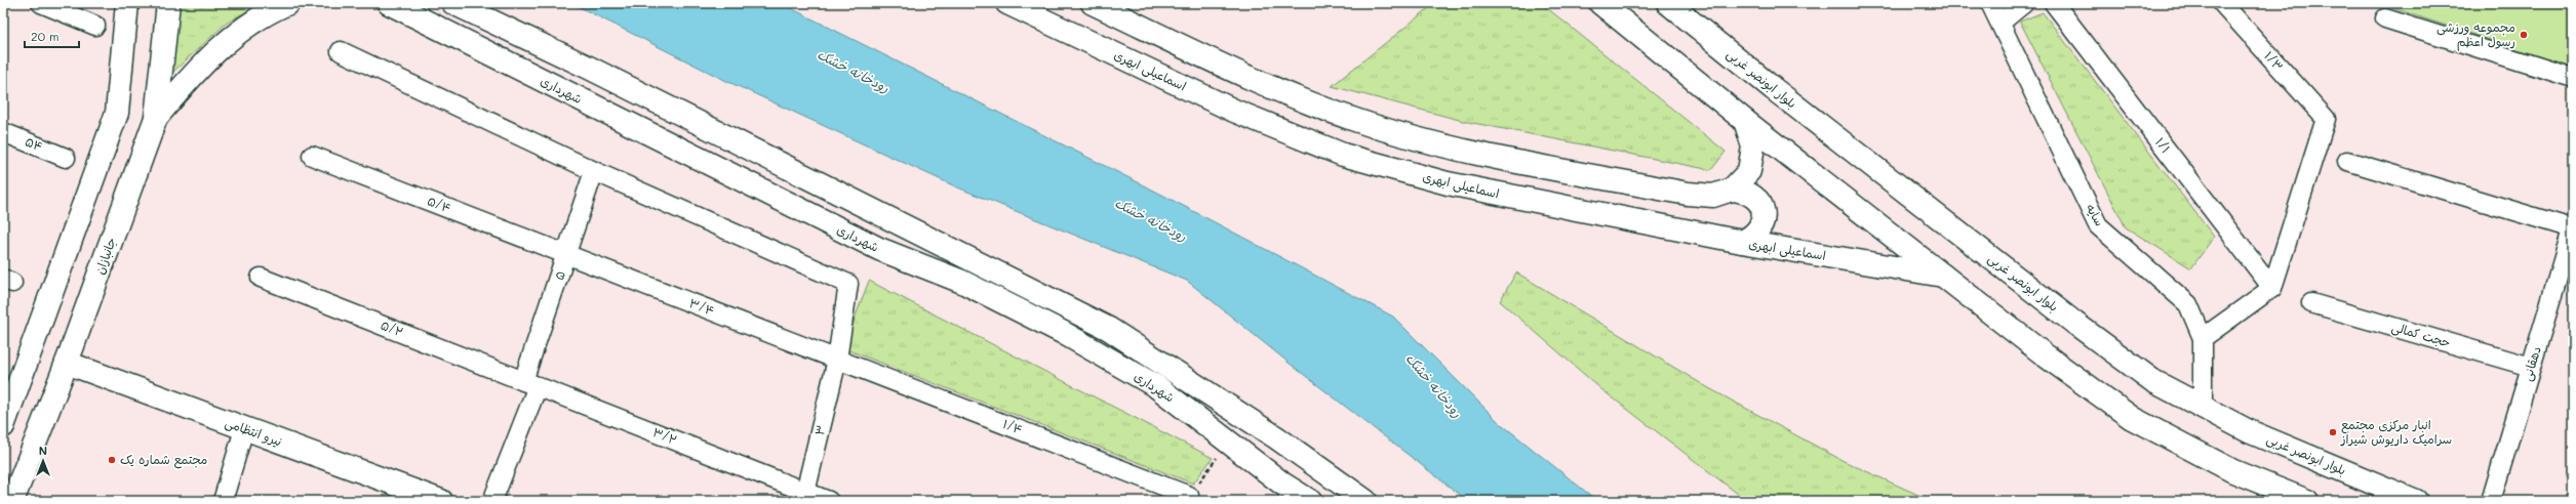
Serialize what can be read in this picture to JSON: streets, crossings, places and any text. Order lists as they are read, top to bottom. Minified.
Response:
{"streets":{"main road":["اسماعیلی ابهری","بلوار ابونصر غربی","شهرداری","جانبازان","نیرو انتظامی"],"street":["۱/۳","۵۴","۱/۱","۵/۴","سایه","۵","۳/۴","۵/۲","حجت کمالی","دهقانی","۱/۴","۳","۳/۲"]},"crossings":[["۱/۳","۱/۱"],["بلوار ابونصر غربی","سایه"],["۵/۴","۵"],["۵/۴","۳/۴"],["جانبازان","نیرو انتظامی"],["۵","۳/۴"],["۵","۵/۲"],["۵","۳"],["۵","۳/۲"],["۳/۴","۱/۴"],["۳/۴","۳"],["۵/۲","۳/۲"],["حجت کمالی","دهقانی"],["۱/۴","۳"],["۳","۳/۲"]],"water":["رودخانه خشک"],"places":["مجموعه ورزشی رسول اعظم","انبار مرکزی مجتمع سرامیک داریوش‌ شیراز","مجتمع شماره یک"],"scale_bar":"20 m","north":"top"}
